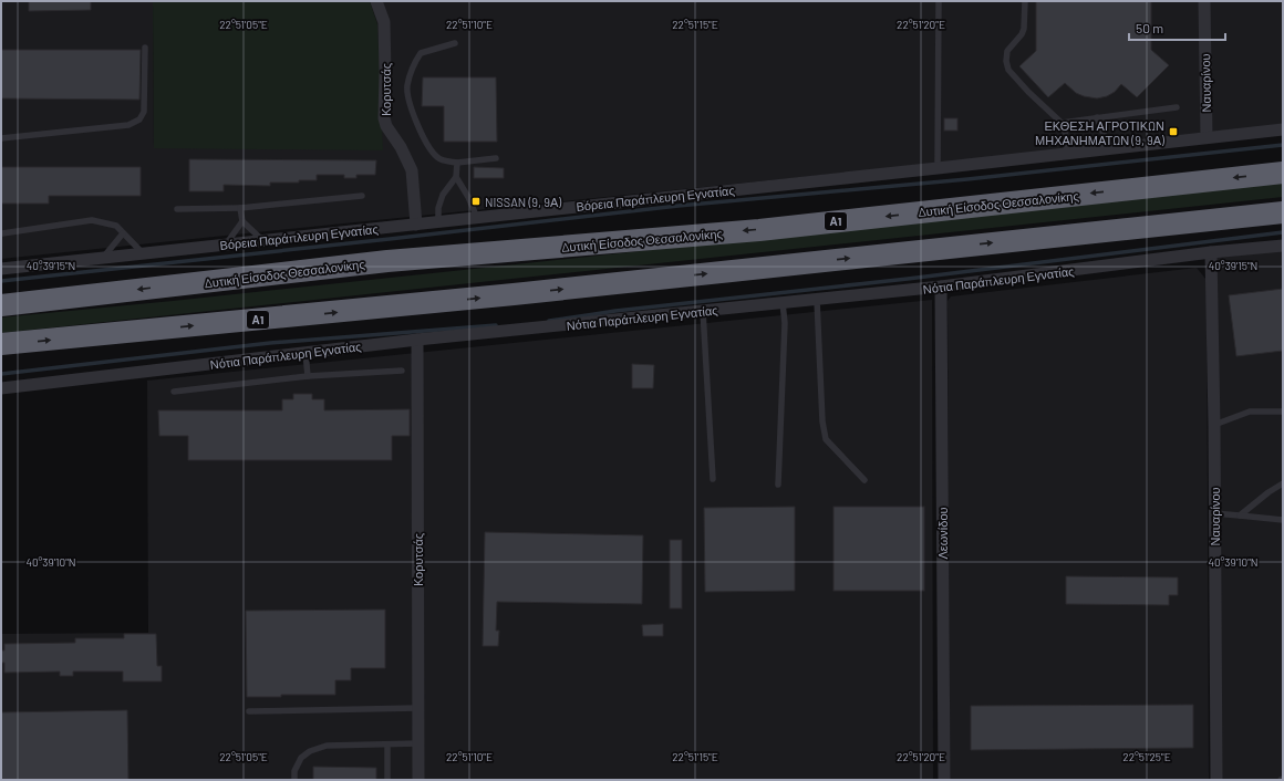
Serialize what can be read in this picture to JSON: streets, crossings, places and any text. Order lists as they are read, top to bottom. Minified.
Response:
{"streets":{"highway":["Δυτική Είσοδος Θεσσαλονίκης","Α1"],"street":["Ναυαρίνου","Κορυτσάς","Βόρεια Παράπλευρη Εγνατίας","Νότια Παράπλευρη Εγνατίας","Λεωνίδου"]},"crossings":[["Ναυαρίνου","Βόρεια Παράπλευρη Εγνατίας"],["Ναυαρίνου","Νότια Παράπλευρη Εγνατίας"],["Κορυτσάς","Βόρεια Παράπλευρη Εγνατίας"],["Κορυτσάς","Νότια Παράπλευρη Εγνατίας"],["Νότια Παράπλευρη Εγνατίας","Λεωνίδου"]],"places":{"transit":["ΕΚΘΕΣΗ ΑΓΡΟΤΙΚΩΝ ΜΗΧΑΝΗΜΑΤΩΝ (9, 9Α)","NISSAN (9, 9Α)"]},"scale_bar":"50 m","coordinates":["22°51'05\"E","22°51'10\"E","22°51'15\"E","22°51'20\"E","40°39'15\"N","40°39'10\"N","22°51'25\"E"]}
